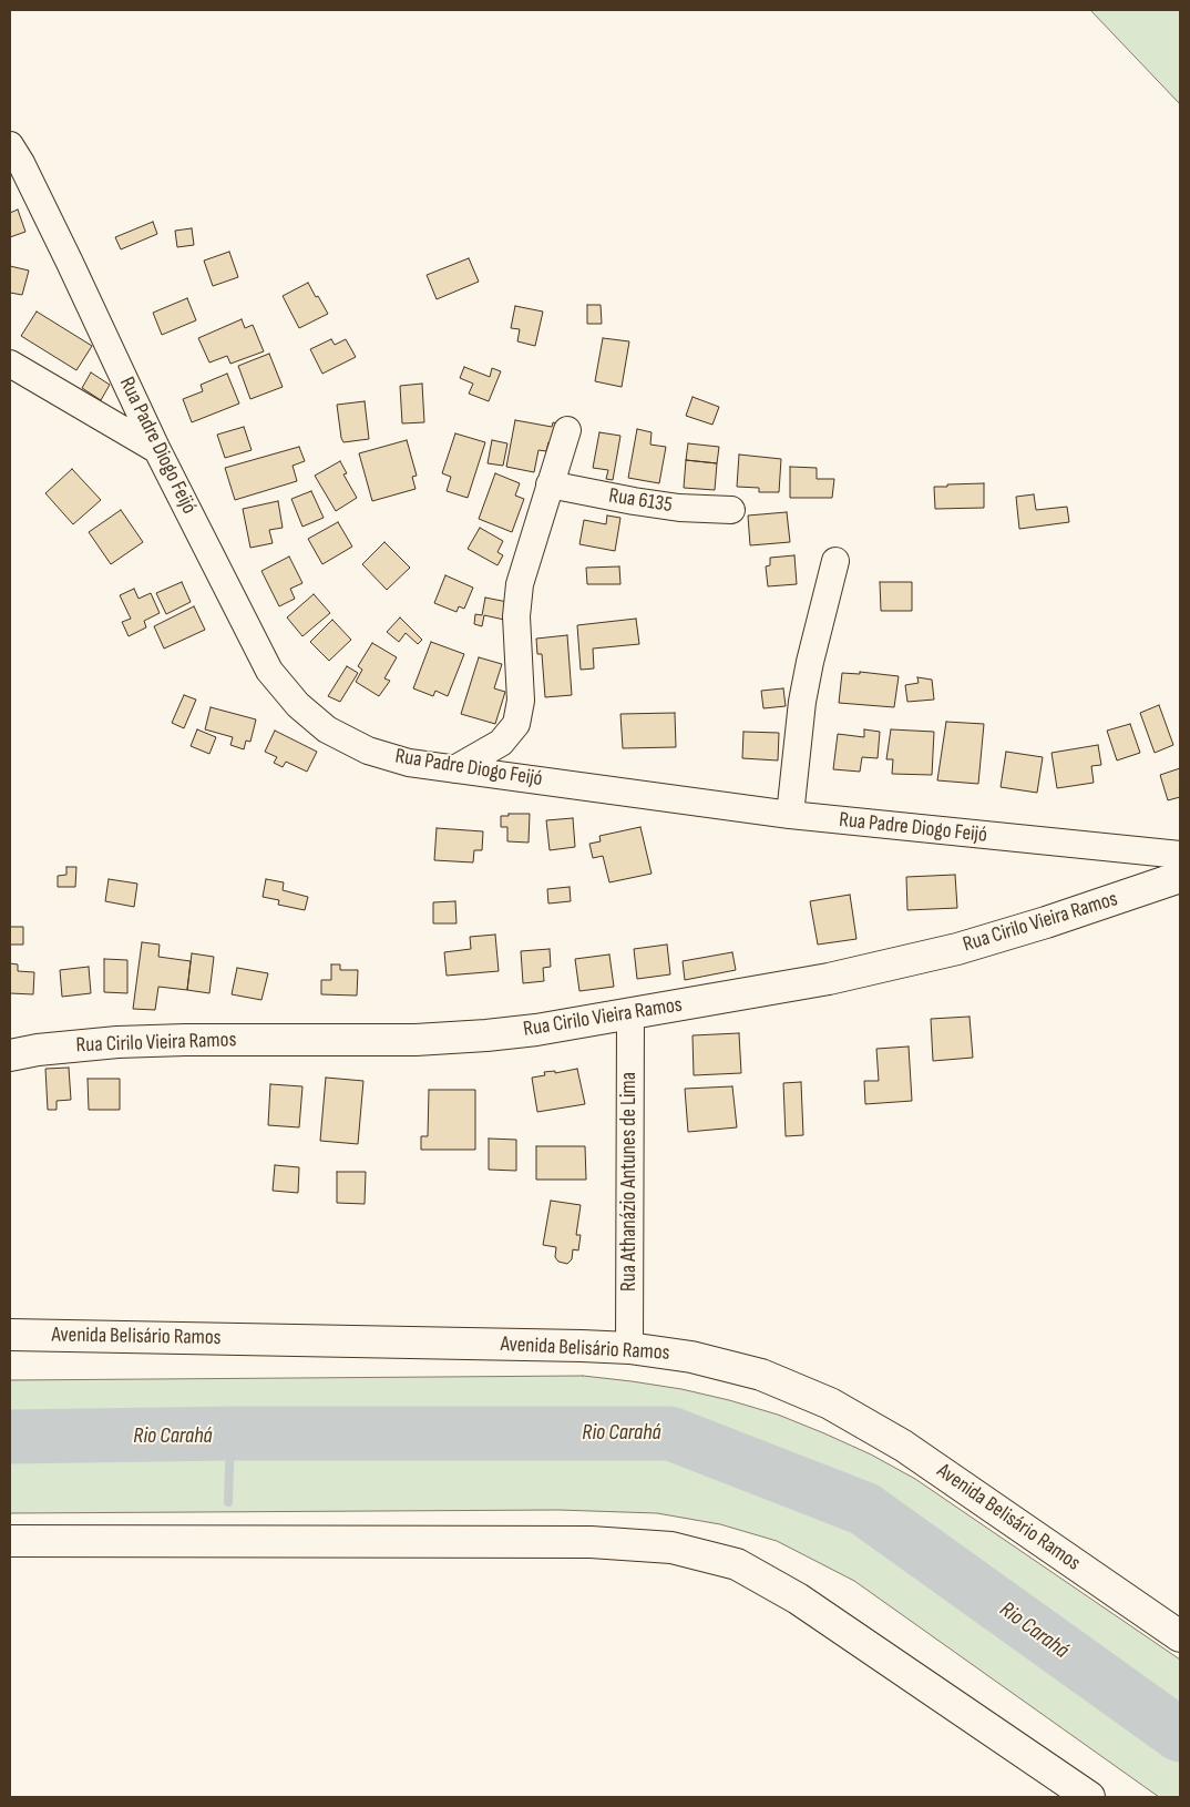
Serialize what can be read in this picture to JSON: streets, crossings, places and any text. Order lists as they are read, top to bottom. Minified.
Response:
{"streets":{"street":["Rua Padre Diogo Feijó","Rua 6135","Rua Cirilo Vieira Ramos","Rua Athanázio Antunes de Lima","Avenida Belisário Ramos"]},"crossings":[["Rua Cirilo Vieira Ramos","Rua Athanázio Antunes de Lima"],["Rua Athanázio Antunes de Lima","Avenida Belisário Ramos"]],"water":["Rio Carahá"]}
